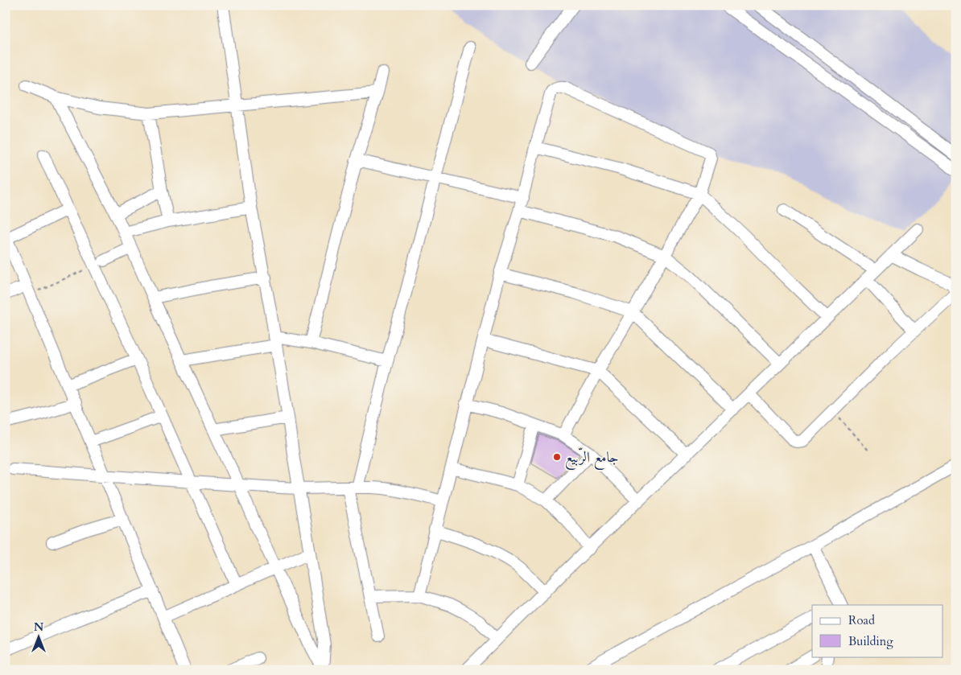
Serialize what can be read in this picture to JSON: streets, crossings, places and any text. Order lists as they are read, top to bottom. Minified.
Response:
{"places":["جامع الرّبيع"],"legend":["Road","Building"],"north":"top"}
